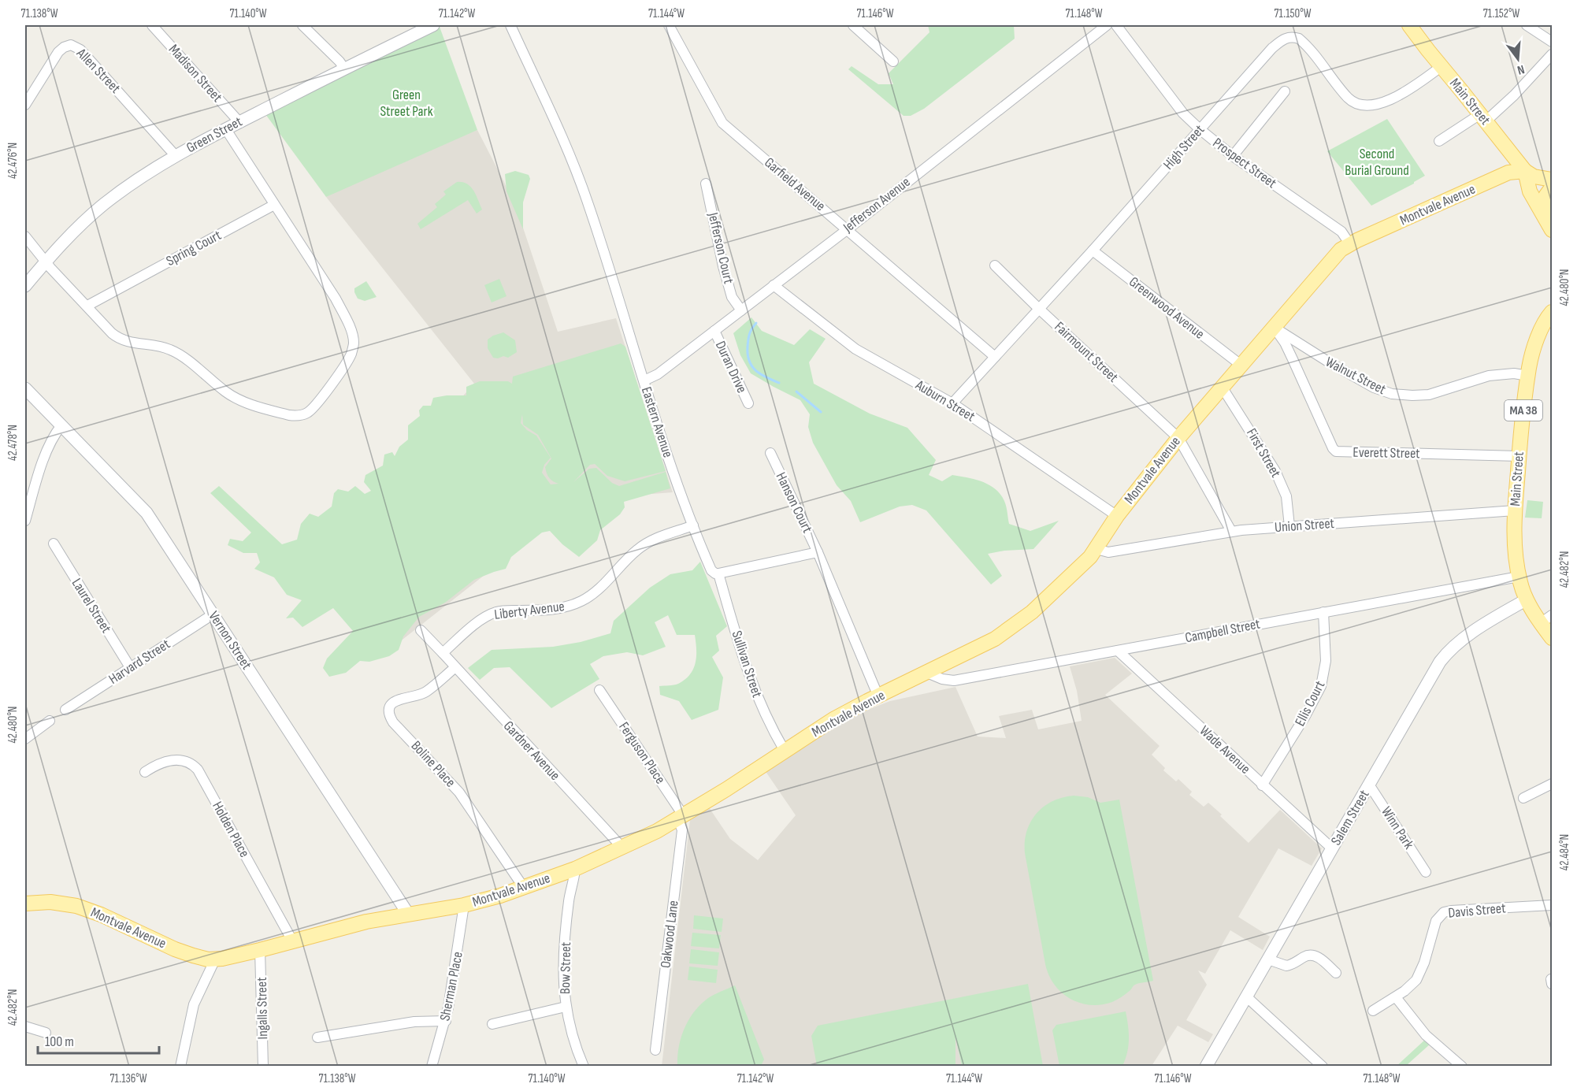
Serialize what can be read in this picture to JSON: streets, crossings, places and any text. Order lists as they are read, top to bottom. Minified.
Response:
{"streets":{"main road":["Main Street","Montvale Avenue","MA 38"],"street":["Allen Street","Madison Street","Green Street","High Street","Prospect Street","Garfield Avenue","Jefferson Avenue","Spring Court","Jefferson Court","Greenwood Avenue","Fairmount Street","Duran Drive","Walnut Street","Auburn Street","Eastern Avenue","First Street","Everett Street","Hanson Court","Union Street","Laurel Street","Liberty Avenue","Campbell Street","Vernon Street","Harvard Street","Sullivan Street","Ellis Court","Wade Avenue","Gardner Avenue","Ferguson Place","Boline Place","Salem Street","Winn Park","Holden Place","Davis Street","Oakwood Lane","Bow Street","Sherman Place","Ingalls Street"]},"crossings":[["Allen Street","Green Street"],["Madison Street","Green Street"],["Main Street","High Street"],["Main Street","Montvale Avenue"],["Main Street","Walnut Street"],["Main Street","Everett Street"],["Main Street","Union Street"],["Main Street","Campbell Street"],["Main Street","Salem Street"],["High Street","Prospect Street"],["High Street","Garfield Avenue"],["High Street","Greenwood Avenue"],["High Street","Fairmount Street"],["High Street","Auburn Street"],["Prospect Street","Montvale Avenue"],["Garfield Avenue","Jefferson Avenue"],["Jefferson Avenue","Jefferson Court"],["Jefferson Avenue","Duran Drive"],["Jefferson Avenue","Auburn Street"],["Jefferson Avenue","Eastern Avenue"],["Montvale Avenue","Greenwood Avenue"],["Montvale Avenue","Fairmount Street"],["Montvale Avenue","Walnut Street"],["Montvale Avenue","Auburn Street"],["Montvale Avenue","First Street"],["Montvale Avenue","Everett Street"],["Montvale Avenue","Union Street"],["Montvale Avenue","Campbell Street"],["Montvale Avenue","Vernon Street"],["Montvale Avenue","Sullivan Street"],["Montvale Avenue","Gardner Avenue"],["Montvale Avenue","Ferguson Place"],["Montvale Avenue","Boline Place"],["Montvale Avenue","Holden Place"],["Montvale Avenue","Oakwood Lane"],["Montvale Avenue","Bow Street"],["Montvale Avenue","Sherman Place"],["Montvale Avenue","Ingalls Street"],["Fairmount Street","Union Street"],["Walnut Street","Everett Street"],["Eastern Avenue","Liberty Avenue"],["Eastern Avenue","Sullivan Street"],["First Street","Union Street"],["Laurel Street","Harvard Street"],["Liberty Avenue","Gardner Avenue"],["Campbell Street","Ellis Court"],["Campbell Street","Wade Avenue"],["Vernon Street","Harvard Street"],["Ellis Court","Wade Avenue"],["Wade Avenue","Salem Street"],["Gardner Avenue","Boline Place"],["Ferguson Place","Oakwood Lane"],["Salem Street","Winn Park"]],"parks":["Green Street Park","Second Burial Ground"],"scale_bar":"100 m","north":"bottom","coordinates":["71.138°W","71.140°W","71.142°W","71.144°W","71.146°W","71.148°W","71.150°W","71.152°W","42.476°N","42.480°N","42.478°N","42.482°N","42.484°N","71.136°W"]}
